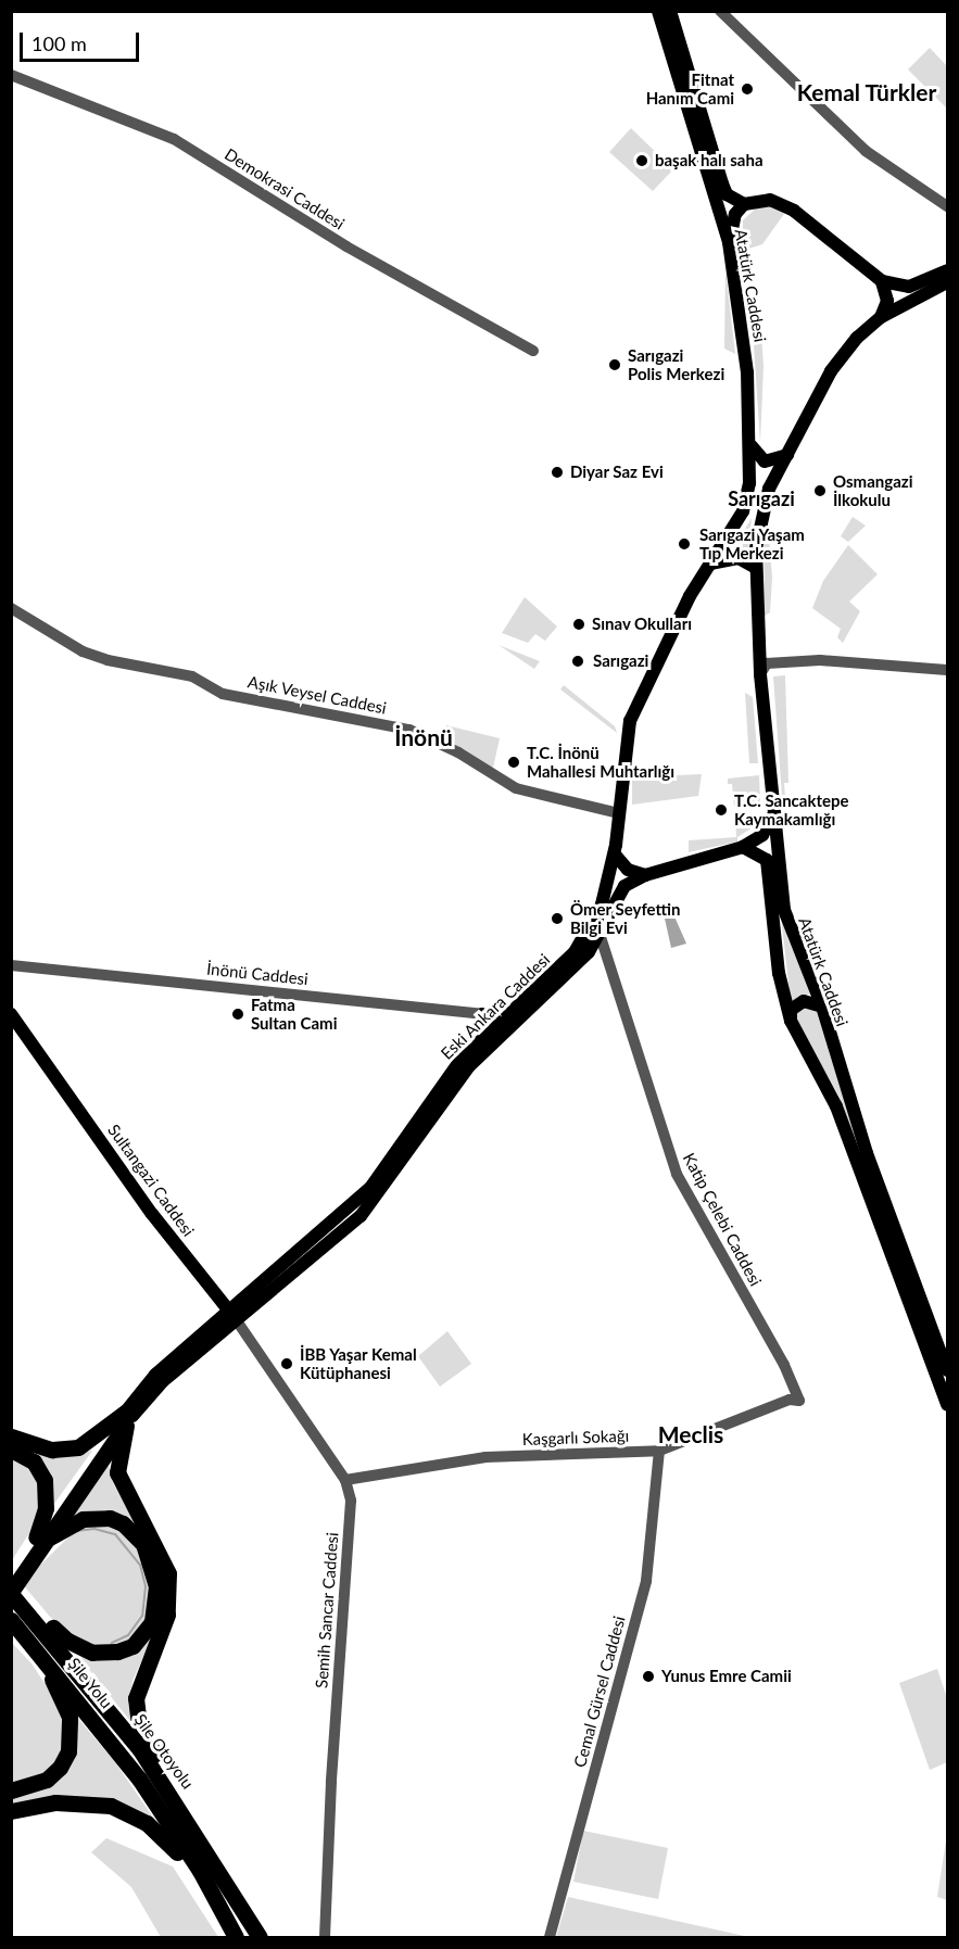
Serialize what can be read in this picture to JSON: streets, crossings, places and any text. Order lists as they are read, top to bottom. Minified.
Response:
{"streets":{"highway":["Şile Yolu","Şile Otoyolu"],"main road":["Atatürk Caddesi","Eski Ankara Caddesi","Sultangazi Caddesi"],"street":["Demokrasi Caddesi","Aşık Veysel Caddesi","İnönü Caddesi","Katip Çelebi Caddesi","Kaşgarlı Sokağı","Semih Sancar Caddesi","Cemal Gürsel Caddesi"]},"crossings":[["Atatürk Caddesi","Eski Ankara Caddesi"],["Aşık Veysel Caddesi","Eski Ankara Caddesi"],["Eski Ankara Caddesi","Sultangazi Caddesi"],["Eski Ankara Caddesi","Katip Çelebi Caddesi"],["Eski Ankara Caddesi","Semih Sancar Caddesi"],["Sultangazi Caddesi","Semih Sancar Caddesi"],["Katip Çelebi Caddesi","Kaşgarlı Sokağı"],["Kaşgarlı Sokağı","Semih Sancar Caddesi"],["Kaşgarlı Sokağı","Cemal Gürsel Caddesi"]],"districts":["Kemal Türkler","Sarıgazi","İnönü","Meclis"],"places":["Fitnat Hanım Cami","başak halı saha","Sarıgazi Polis Merkezi","Diyar Saz Evi","Osmangazi İlkokulu","Sarıgazi Yaşam Tıp Merkezi","Sınav Okulları","Sarıgazi","T.C. İnönü Mahallesi Muhtarlığı","T.C. Sancaktepe Kaymakamlığı","Ömer Seyfettin Bilgi Evi","Fatma Sultan Cami","İBB Yaşar Kemal Kütüphanesi","Yunus Emre Camii"],"scale_bar":"100 m"}
